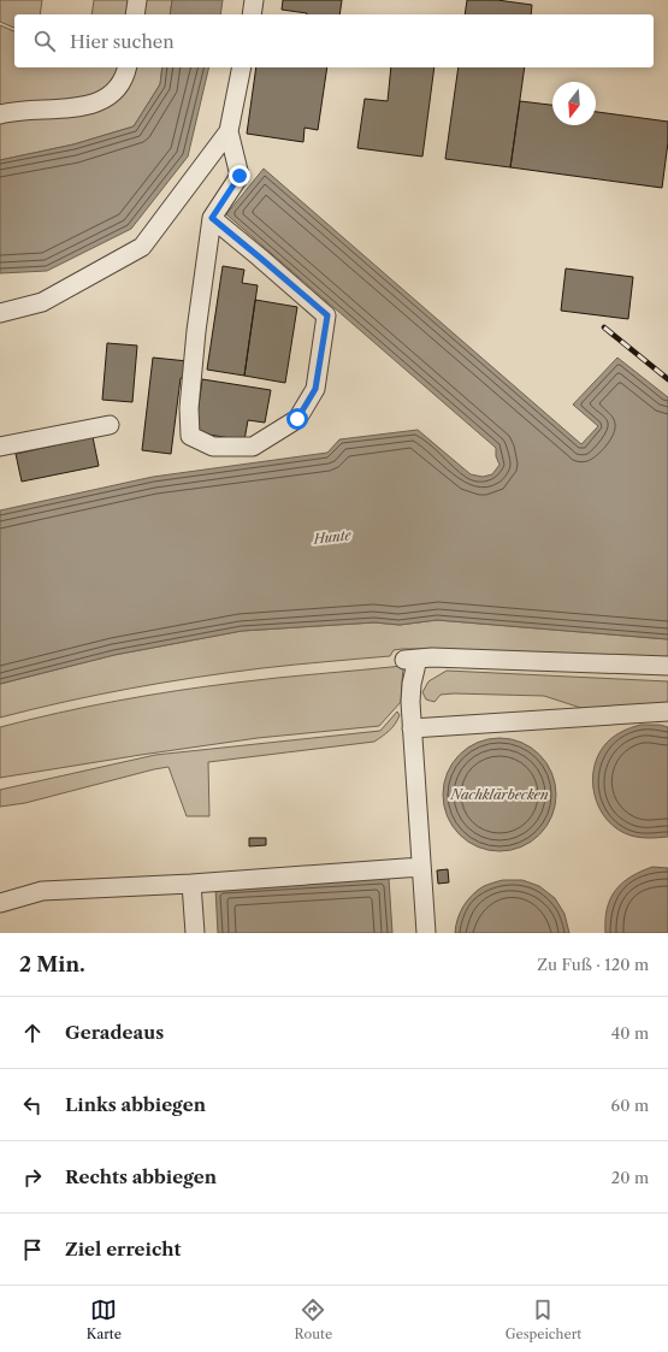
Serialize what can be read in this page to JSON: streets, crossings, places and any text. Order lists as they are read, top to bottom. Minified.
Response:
{"water":["Hunte","Nachklärbecken"],"north":"bottom","page":{"search":"Hier suchen","heading":["2 Min.","Zu Fuß · 120 m"],"list":[["Geradeaus","40 m"],["Links abbiegen","60 m"],["Rechts abbiegen","20 m"],"Ziel erreicht"],"nav":["Karte","Route","Gespeichert"]}}
